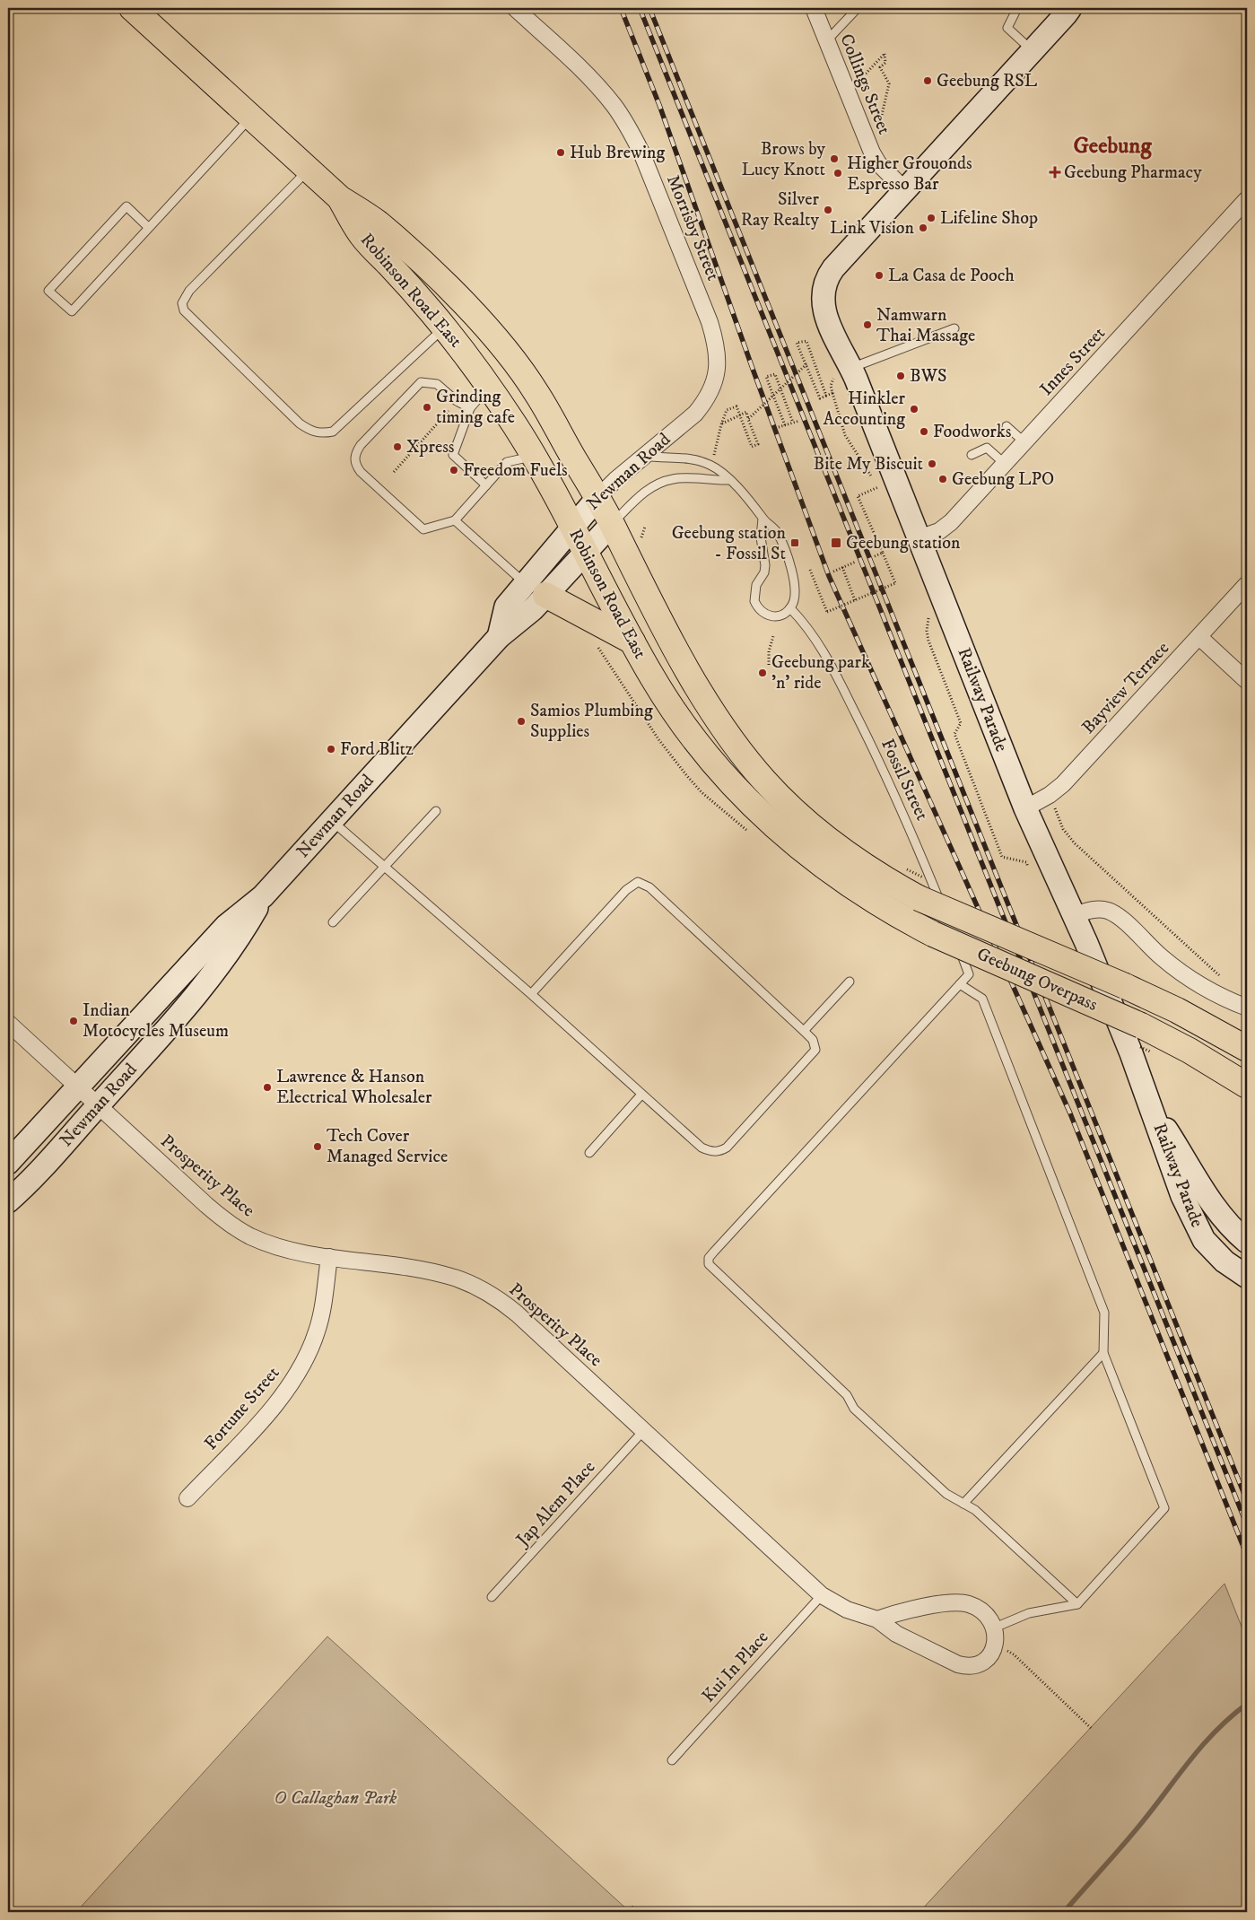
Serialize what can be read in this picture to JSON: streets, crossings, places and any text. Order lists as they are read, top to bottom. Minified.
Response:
{"streets":{"main road":["Robinson Road East","Newman Road","Railway Parade","Geebung Overpass"],"street":["Collings Street","Morrisby Street","Innes Street","Bayview Terrace","Prosperity Place","Fortune Street"],"lane":["Fossil Street","Jap Alem Place","Kui In Place"]},"crossings":[["Collings Street","Railway Parade"],["Morrisby Street","Newman Road"],["Robinson Road East","Newman Road"],["Robinson Road East","Fossil Street"],["Robinson Road East","Geebung Overpass"],["Innes Street","Railway Parade"],["Newman Road","Prosperity Place"],["Bayview Terrace","Railway Parade"],["Fossil Street","Geebung Overpass"],["Prosperity Place","Fortune Street"],["Prosperity Place","Jap Alem Place"],["Prosperity Place","Kui In Place"]],"districts":["Geebung"],"parks":["O Callaghan Park"],"places":{"other":["Geebung RSL","Hub Brewing","Brows by Lucy Knott","Higher Grouonds Espresso Bar","Silver Ray Realty","Lifeline Shop","Link Vision","La Casa de Pooch","Namwarn Thai Massage","BWS","Grinding timing cafe","Hinkler Accounting","Foodworks","Xpress","Bite My Biscuit","Freedom Fuels","Geebung LPO","Geebung park 'n' ride","Samios Plumbing Supplies","Ford Blitz","Indian Motocycles Museum","Lawrence & Hanson Electrical Wholesaler","Tech Cover Managed Service"],"health":["Geebung Pharmacy"],"transit":["Geebung station - Fossil St","Geebung station"]}}
